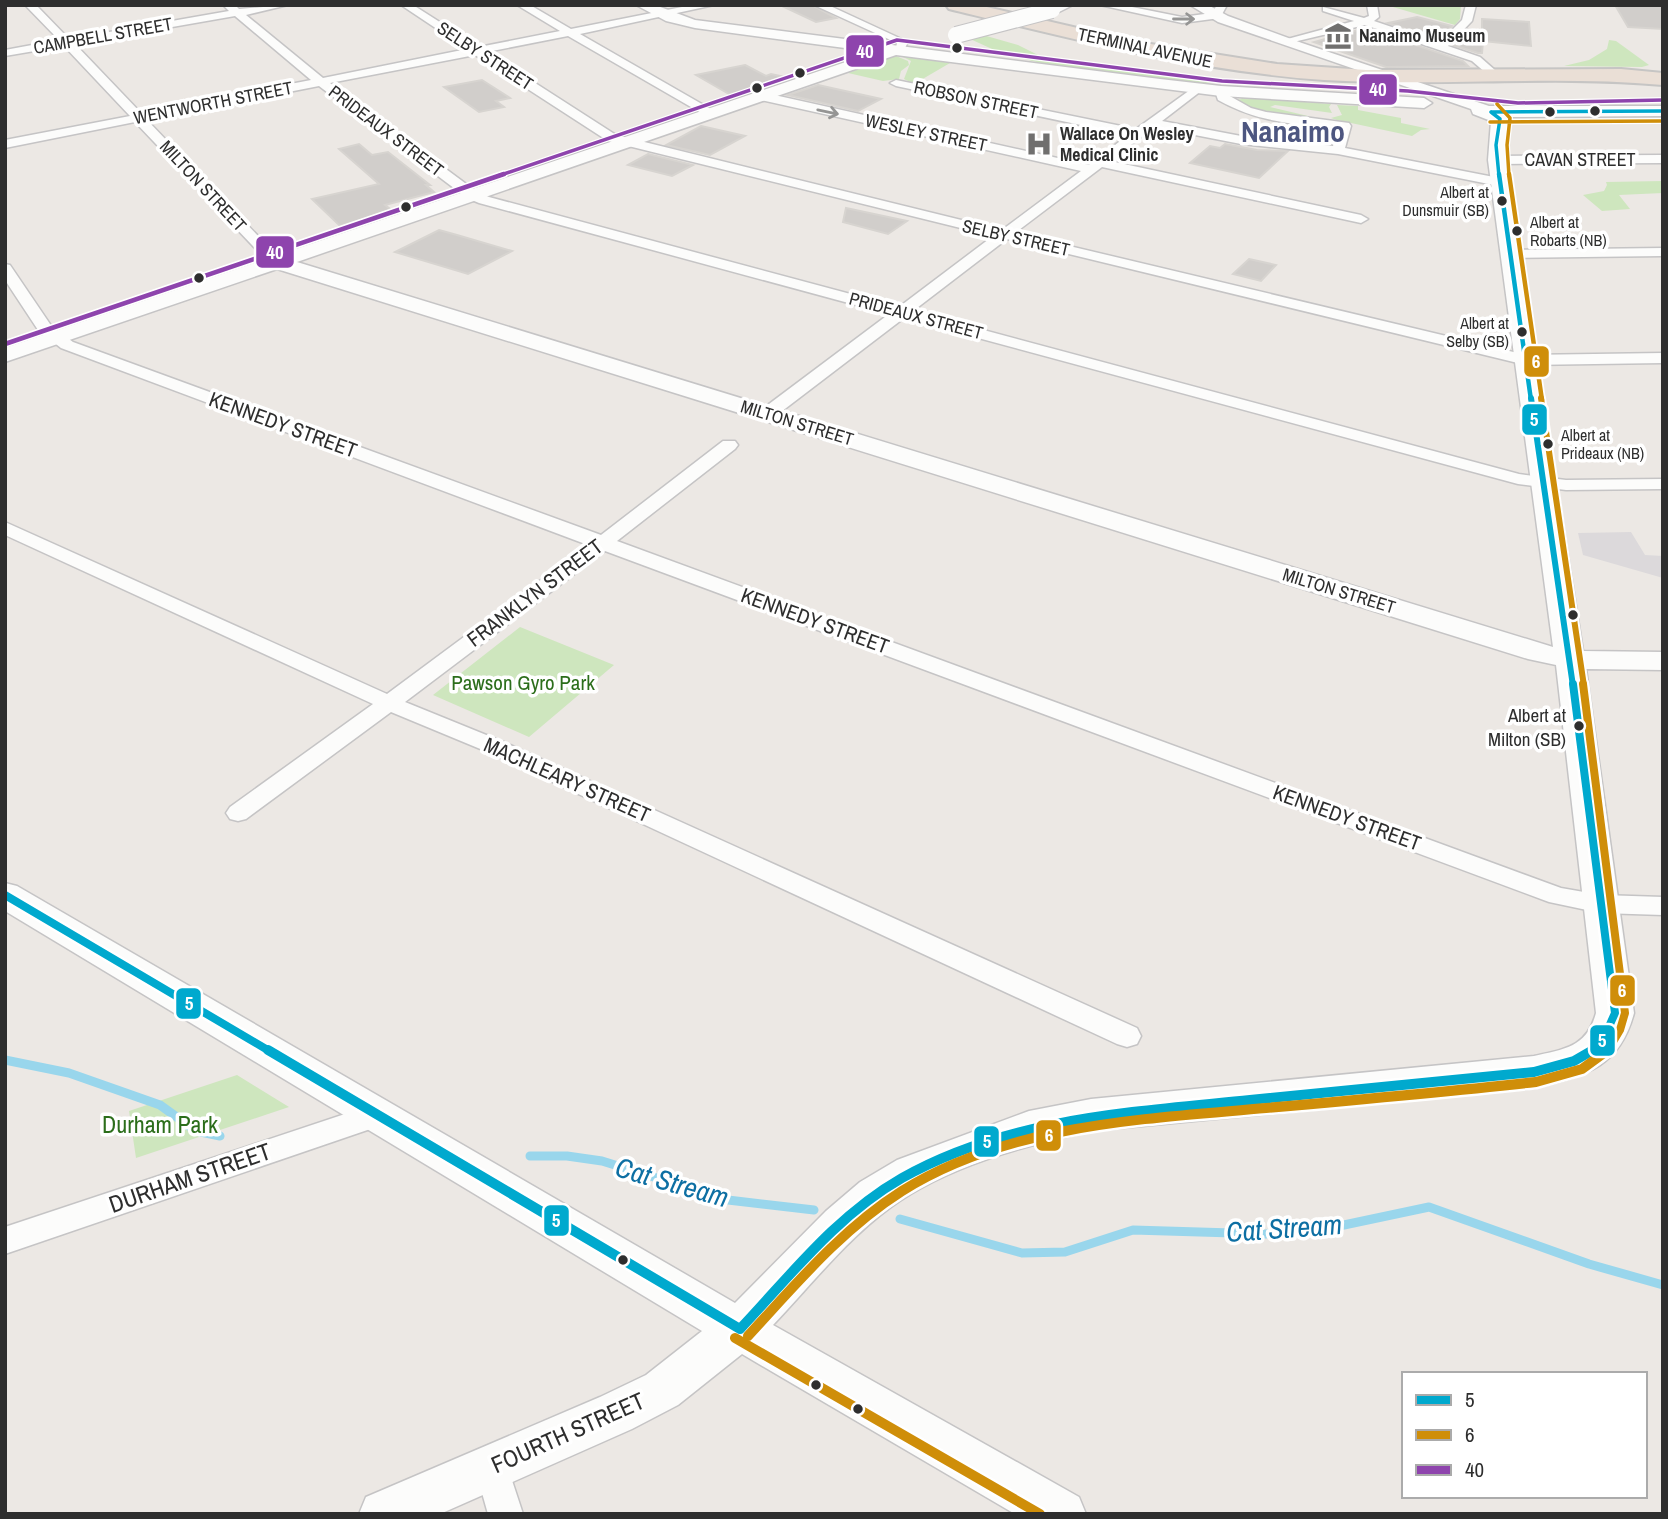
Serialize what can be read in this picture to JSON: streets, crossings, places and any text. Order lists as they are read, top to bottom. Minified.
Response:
{"streets":{"highway":["TERMINAL AVENUE"],"street":["CAMPBELL STREET","SELBY STREET","ROBSON STREET","WENTWORTH STREET","PRIDEAUX STREET","WESLEY STREET","CAVAN STREET","MILTON STREET","KENNEDY STREET","FRANKLYN STREET","MACHLEARY STREET","DURHAM STREET","FOURTH STREET"]},"crossings":[["CAMPBELL STREET","PRIDEAUX STREET"],["CAMPBELL STREET","MILTON STREET"],["SELBY STREET","WENTWORTH STREET"],["SELBY STREET","FOURTH STREET"],["WENTWORTH STREET","PRIDEAUX STREET"],["WENTWORTH STREET","MILTON STREET"],["PRIDEAUX STREET","FOURTH STREET"],["CAVAN STREET","FOURTH STREET"],["MILTON STREET","FOURTH STREET"],["KENNEDY STREET","FRANKLYN STREET"],["KENNEDY STREET","FOURTH STREET"],["FRANKLYN STREET","MACHLEARY STREET"]],"districts":["Nanaimo"],"water":["Cat Stream"],"parks":["Pawson Gyro Park","Durham Park"],"places":{"museum":["Nanaimo Museum"],"hospital":["Wallace On Wesley Medical Clinic"],"other":["Albert at Dunsmuir (SB)","Albert at Robarts (NB)","Albert at Selby (SB)","Albert at Prideaux (NB)","Albert at Milton (SB)"]},"lines":["transit line 40","transit line 6","transit line 5"],"legend":["5","6","40"]}
